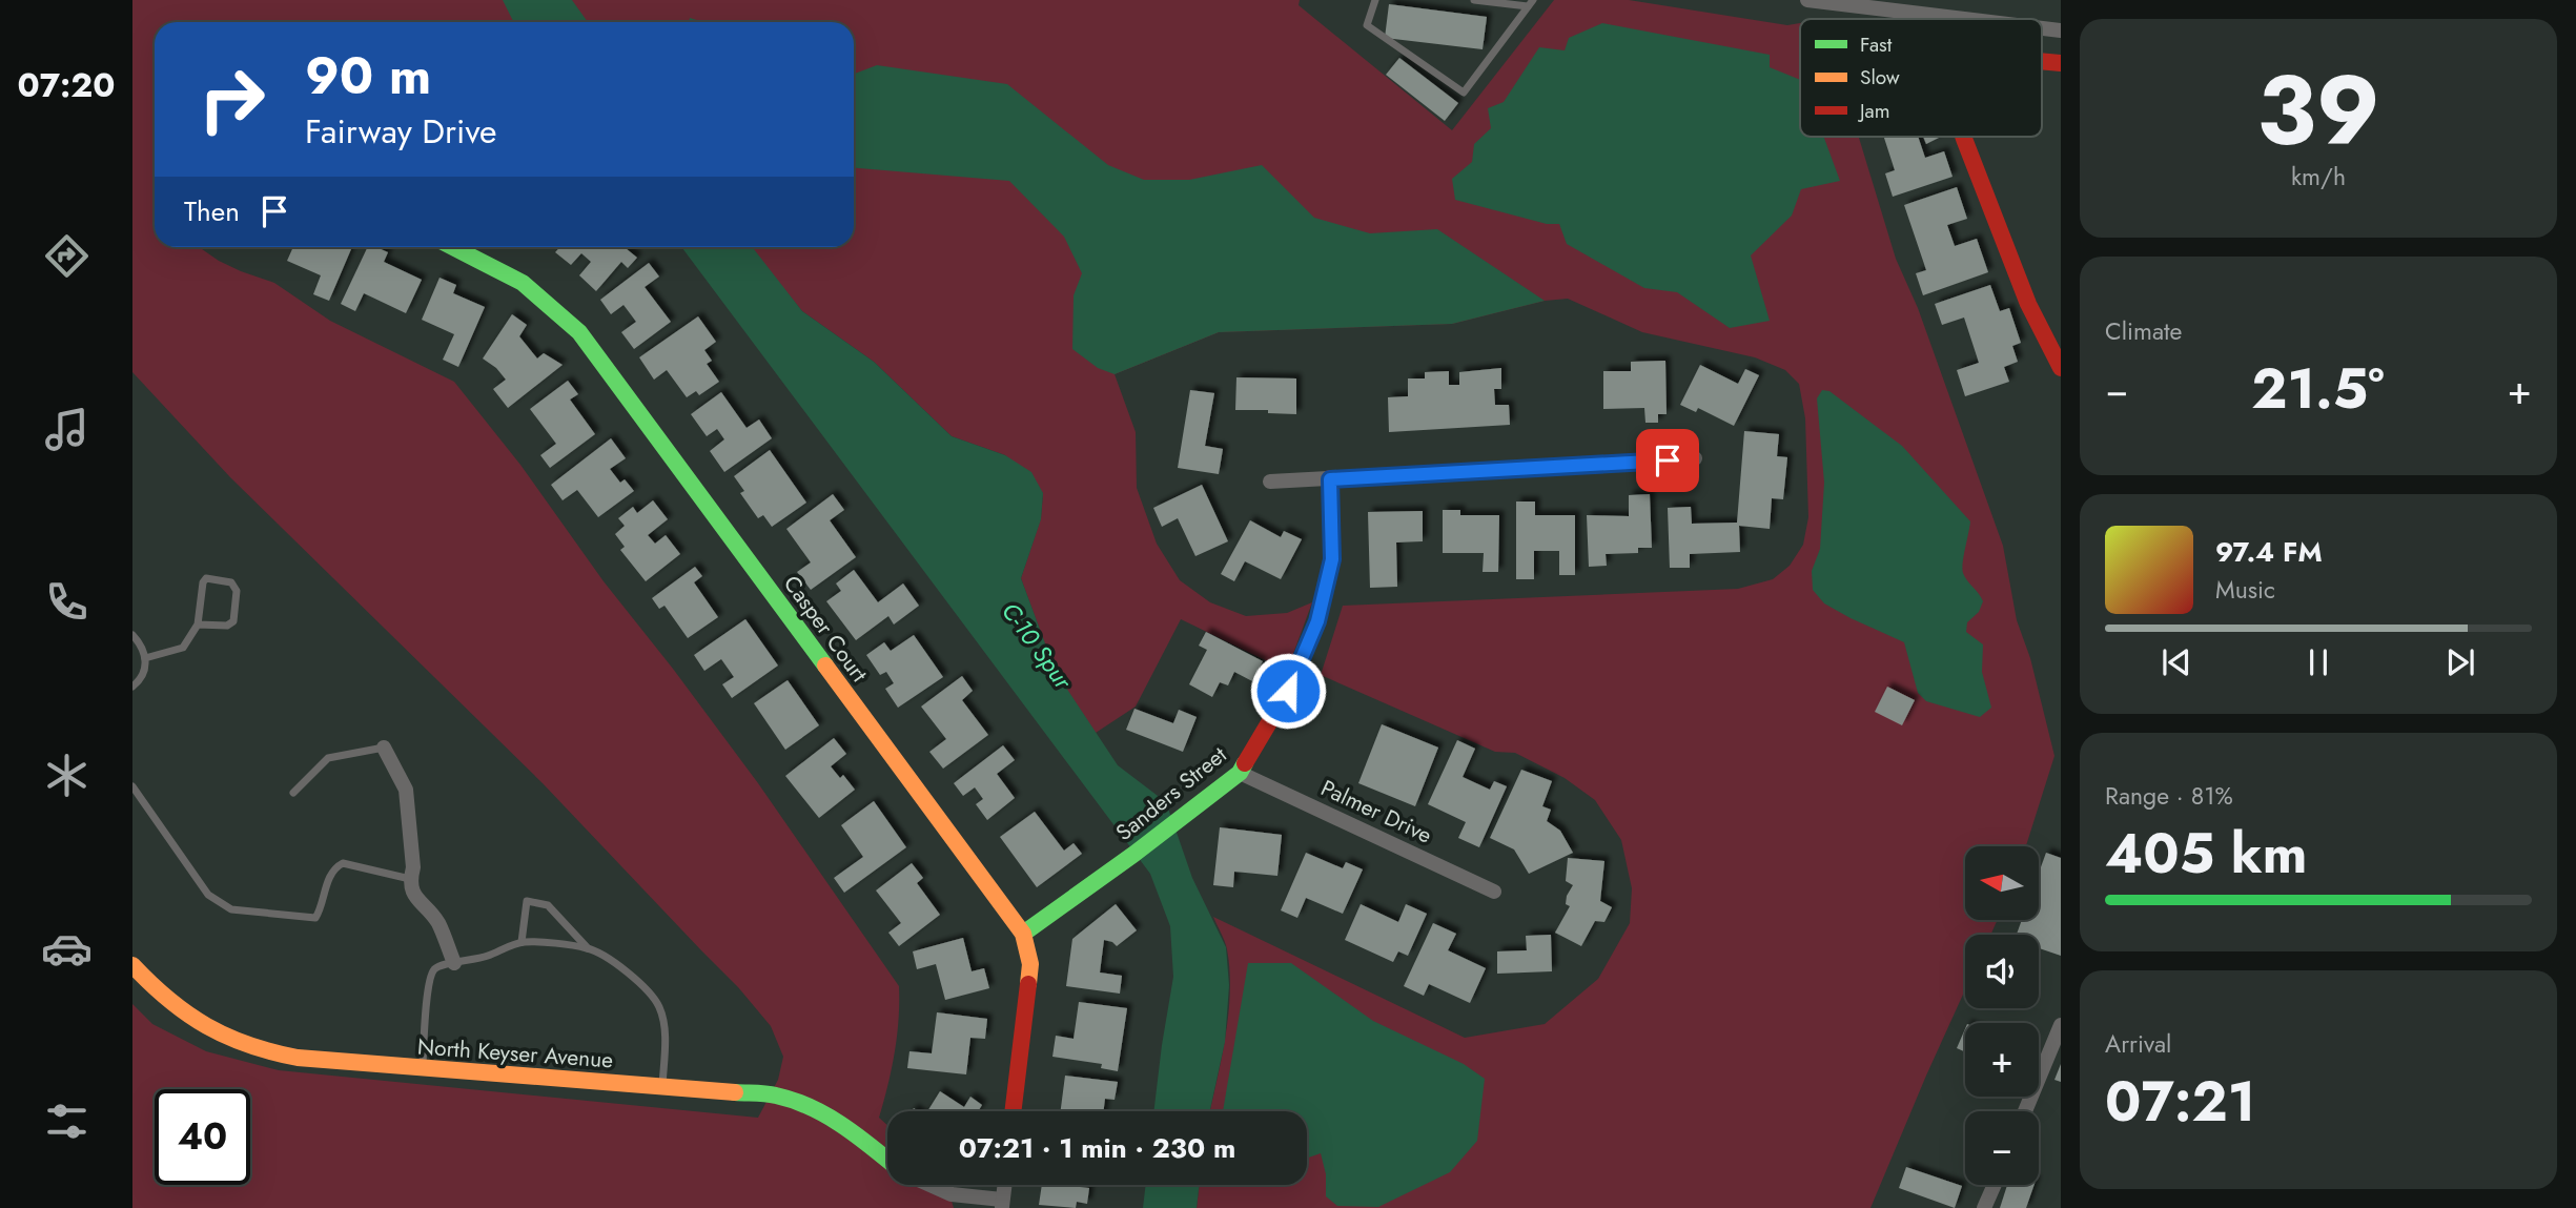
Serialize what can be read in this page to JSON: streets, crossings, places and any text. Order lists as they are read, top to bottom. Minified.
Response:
{"streets":{"street":["Casper Court","Sanders Street","Palmer Drive","North Keyser Avenue"]},"crossings":[["Casper Court","Sanders Street"],["Sanders Street","Palmer Drive"]],"water":["C-10 Spur"],"legend":["Fast","Slow","Jam"],"north":"left","page":{"tabs":"07:20","tile":[["39","km/h"],"Climate",["Range · 81%","405 km"],["Arrival","07:21"]],"turn":["90 m","Fairway Drive"],"then":"Then","heat":["−","21.5°","+"],"song":["97.4 FM","Music"],"map_buttons":["+","−"],"limit":"40","trip":"07:21 · 1 min · 230 m"}}
